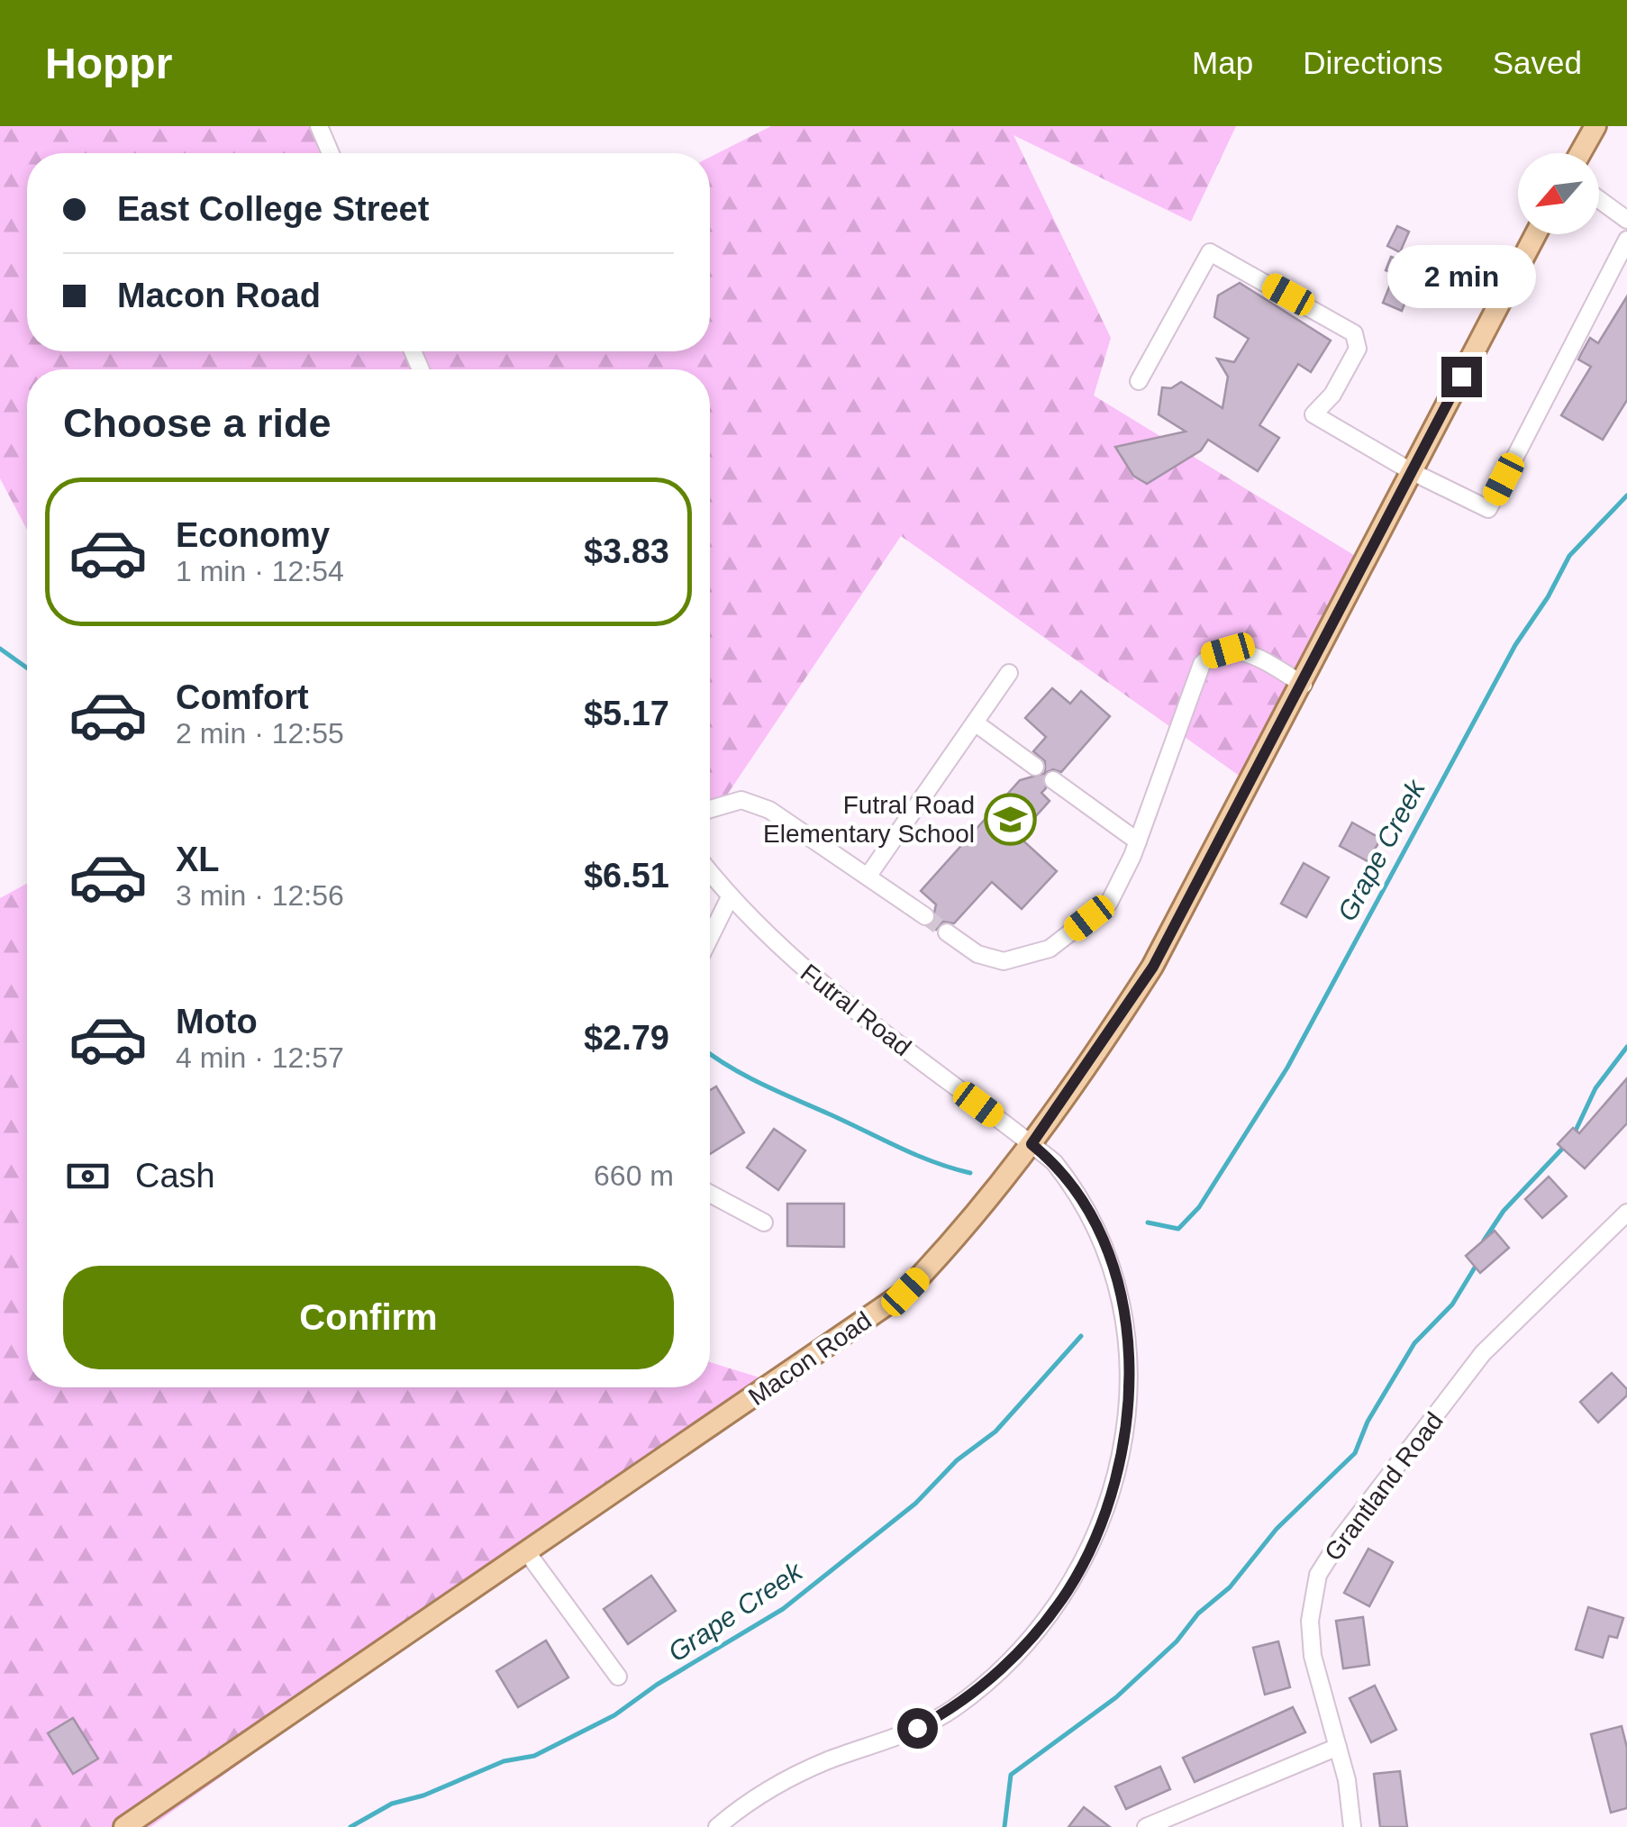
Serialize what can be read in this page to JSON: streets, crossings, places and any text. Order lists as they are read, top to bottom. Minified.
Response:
{"streets":{"main road":["Macon Road"],"street":["Futral Road","Grantland Road"]},"crossings":[["Futral Road","Macon Road"]],"water":["Grape Creek"],"places":{"school or university":["Futral Road Elementary School"]},"north":"bottom left","page":{"header":"Hoppr","nav":["Map","Directions","Saved"],"banner":["East College Street","Macon Road"],"bubble":"2 min","heading":"Choose a ride","list":[{"name":"Economy","note":"1 min · 12:54","value":"$3.83"},{"name":"Comfort","note":"2 min · 12:55","value":"$5.17"},{"name":"XL","note":"3 min · 12:56","value":"$6.51"},{"name":"Moto","note":"4 min · 12:57","value":"$2.79"}],"pay":["Cash","660 m"],"buttons":"Confirm"}}
